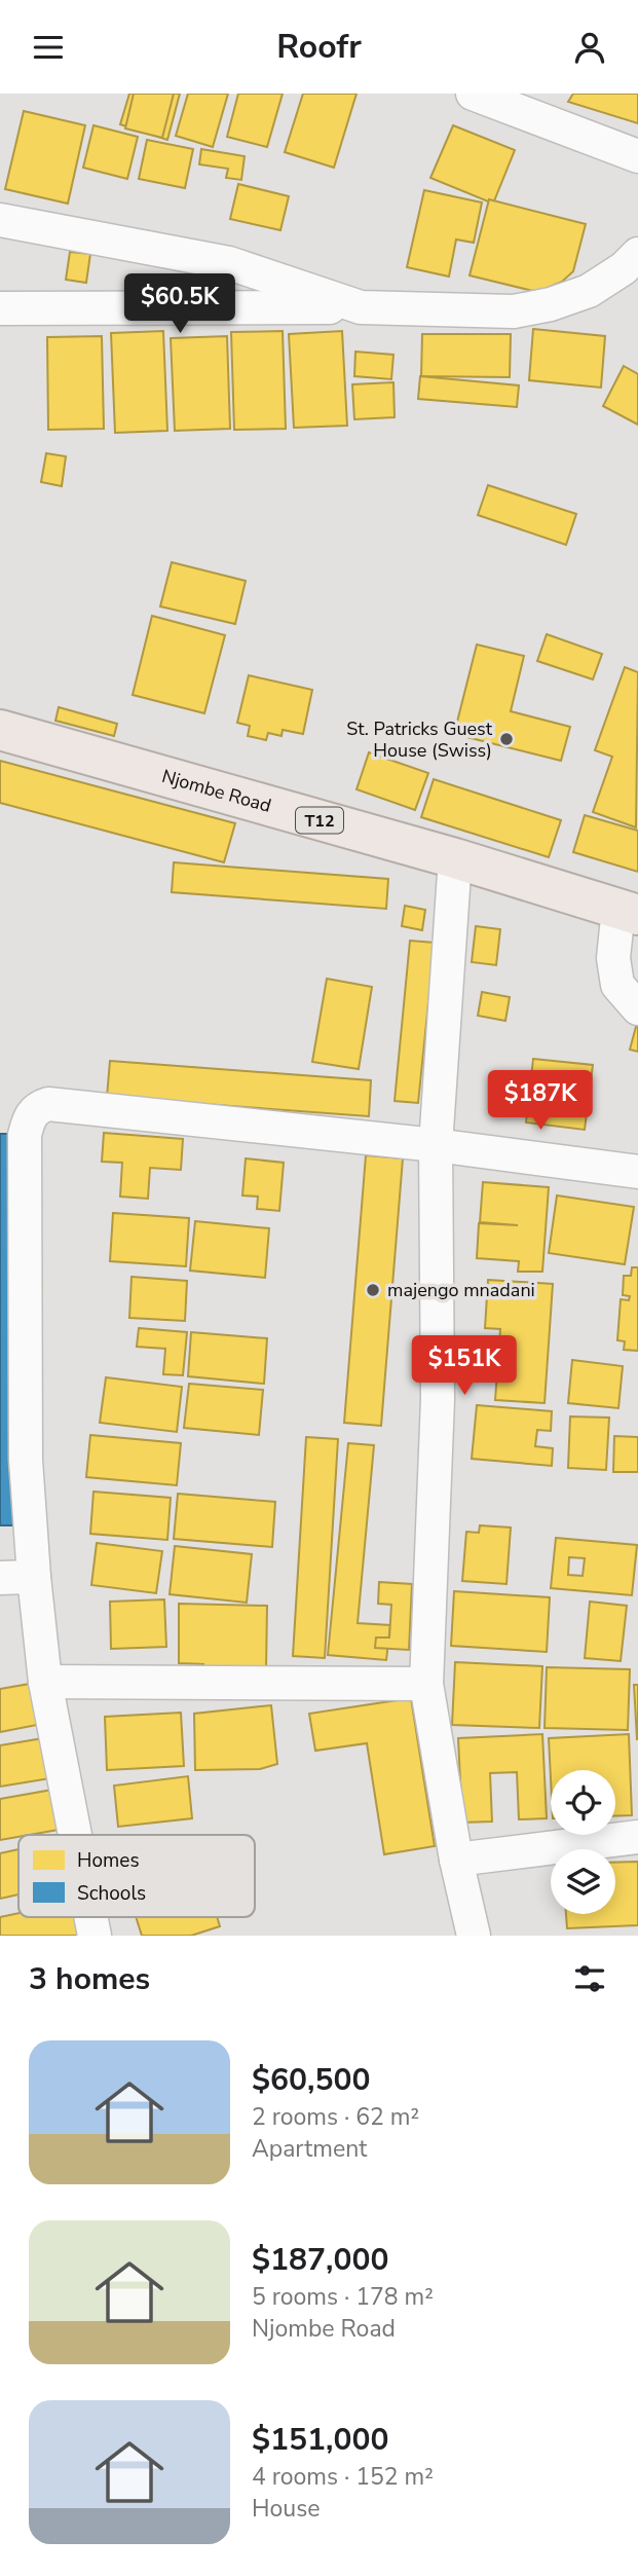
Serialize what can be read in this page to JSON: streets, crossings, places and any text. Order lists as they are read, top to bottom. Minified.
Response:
{"streets":{"highway":["Njombe Road","T12"]},"places":["St. Patricks Guest House (Swiss)","majengo mnadani"],"legend":["Homes","Schools"],"page":{"header":"Roofr","price":["$60.5K","$187K","$151K"],"heading":"3 homes","list":[{"name":"$60,500","note":"2 rooms · 62 m² · Apartment"},{"name":"$187,000","note":"5 rooms · 178 m² · Njombe Road"},{"name":"$151,000","note":"4 rooms · 152 m² · House"}]}}
